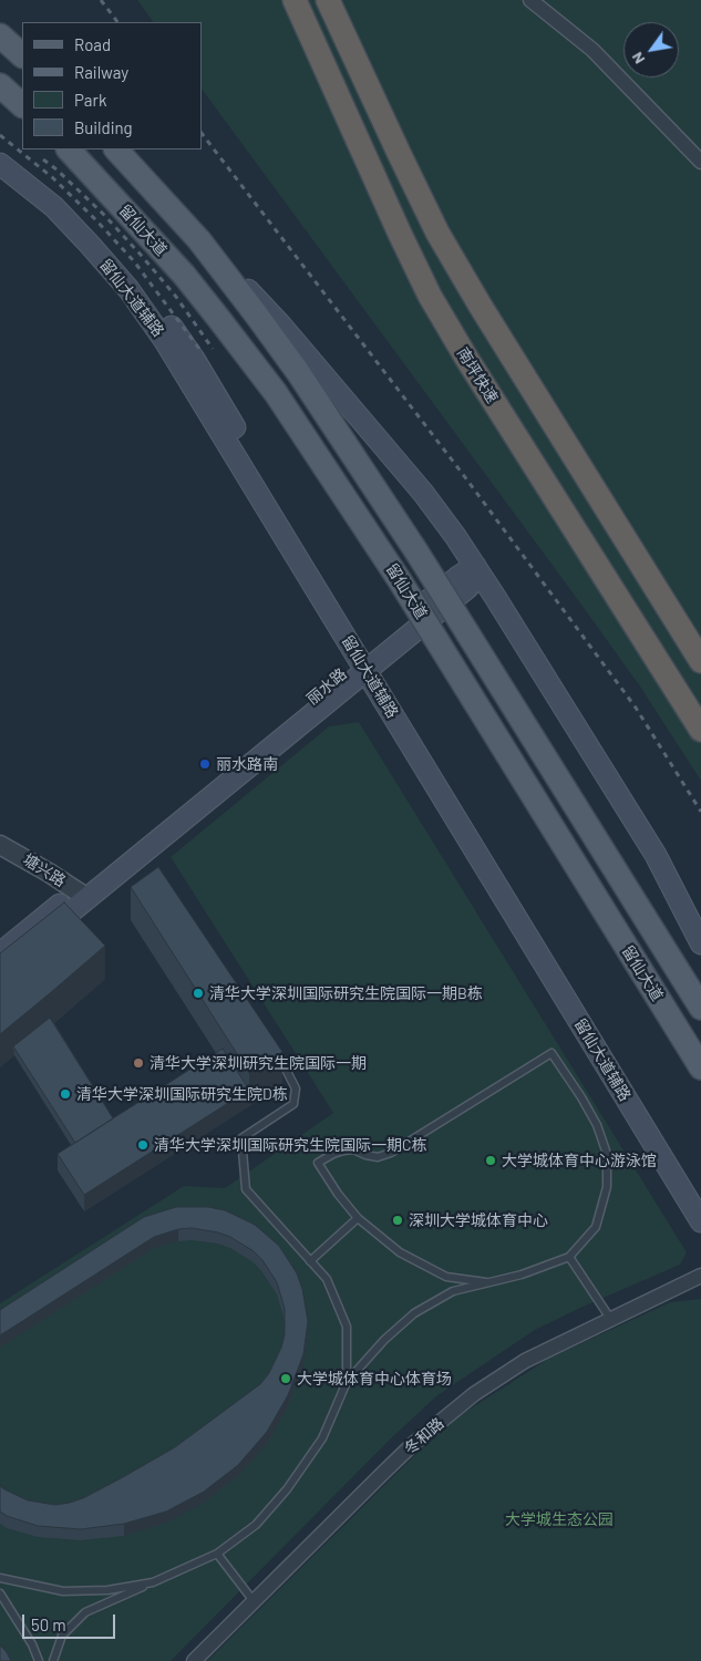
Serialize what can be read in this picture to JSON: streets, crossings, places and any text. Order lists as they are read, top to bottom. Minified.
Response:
{"streets":{"highway":["南坪快速"],"main road":["留仙大道","留仙大道辅路","丽水路"],"street":["塘兴路","冬和路"]},"crossings":[["留仙大道辅路","丽水路"],["丽水路","塘兴路"]],"parks":["大学城生态公园"],"places":["丽水路南","清华大学深圳国际研究生院国际一期B栋","清华大学深圳研究生院国际一期","清华大学深圳国际研究生院D栋","清华大学深圳国际研究生院国际一期C栋","大学城体育中心游泳馆","深圳大学城体育中心","大学城体育中心体育场"],"legend":["Road","Railway","Park","Building"],"scale_bar":"50 m","north":"bottom left"}
